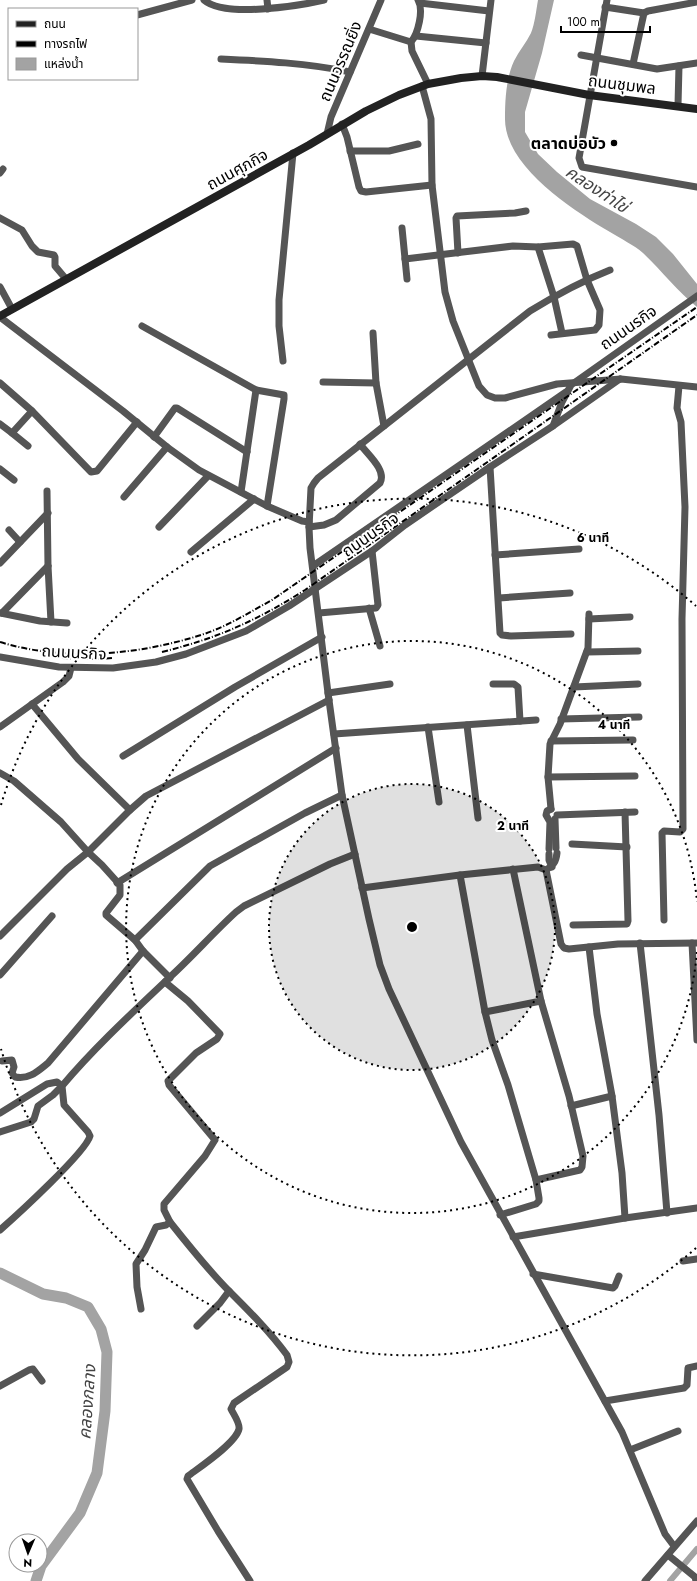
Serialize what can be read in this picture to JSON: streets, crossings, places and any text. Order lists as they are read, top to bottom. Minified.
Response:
{"streets":{"main road":["ถนนชุมพล","ถนนศุภกิจ"],"street":["ถนนวรรณยิ่ง","ถนนนรกิจ"]},"crossings":[["ถนนวรรณยิ่ง","ถนนศุภกิจ"],["ถนนชุมพล","ถนนศุภกิจ"]],"water":["คลองท่าไข่","คลองกลาง"],"places":["ตลาดบ่อบัว"],"legend":["ถนน","ทางรถไฟ","แหล่งน้ำ"],"scale_bar":"100 m","north":"bottom","rings":["6 นาที","4 นาที","2 นาที"]}
